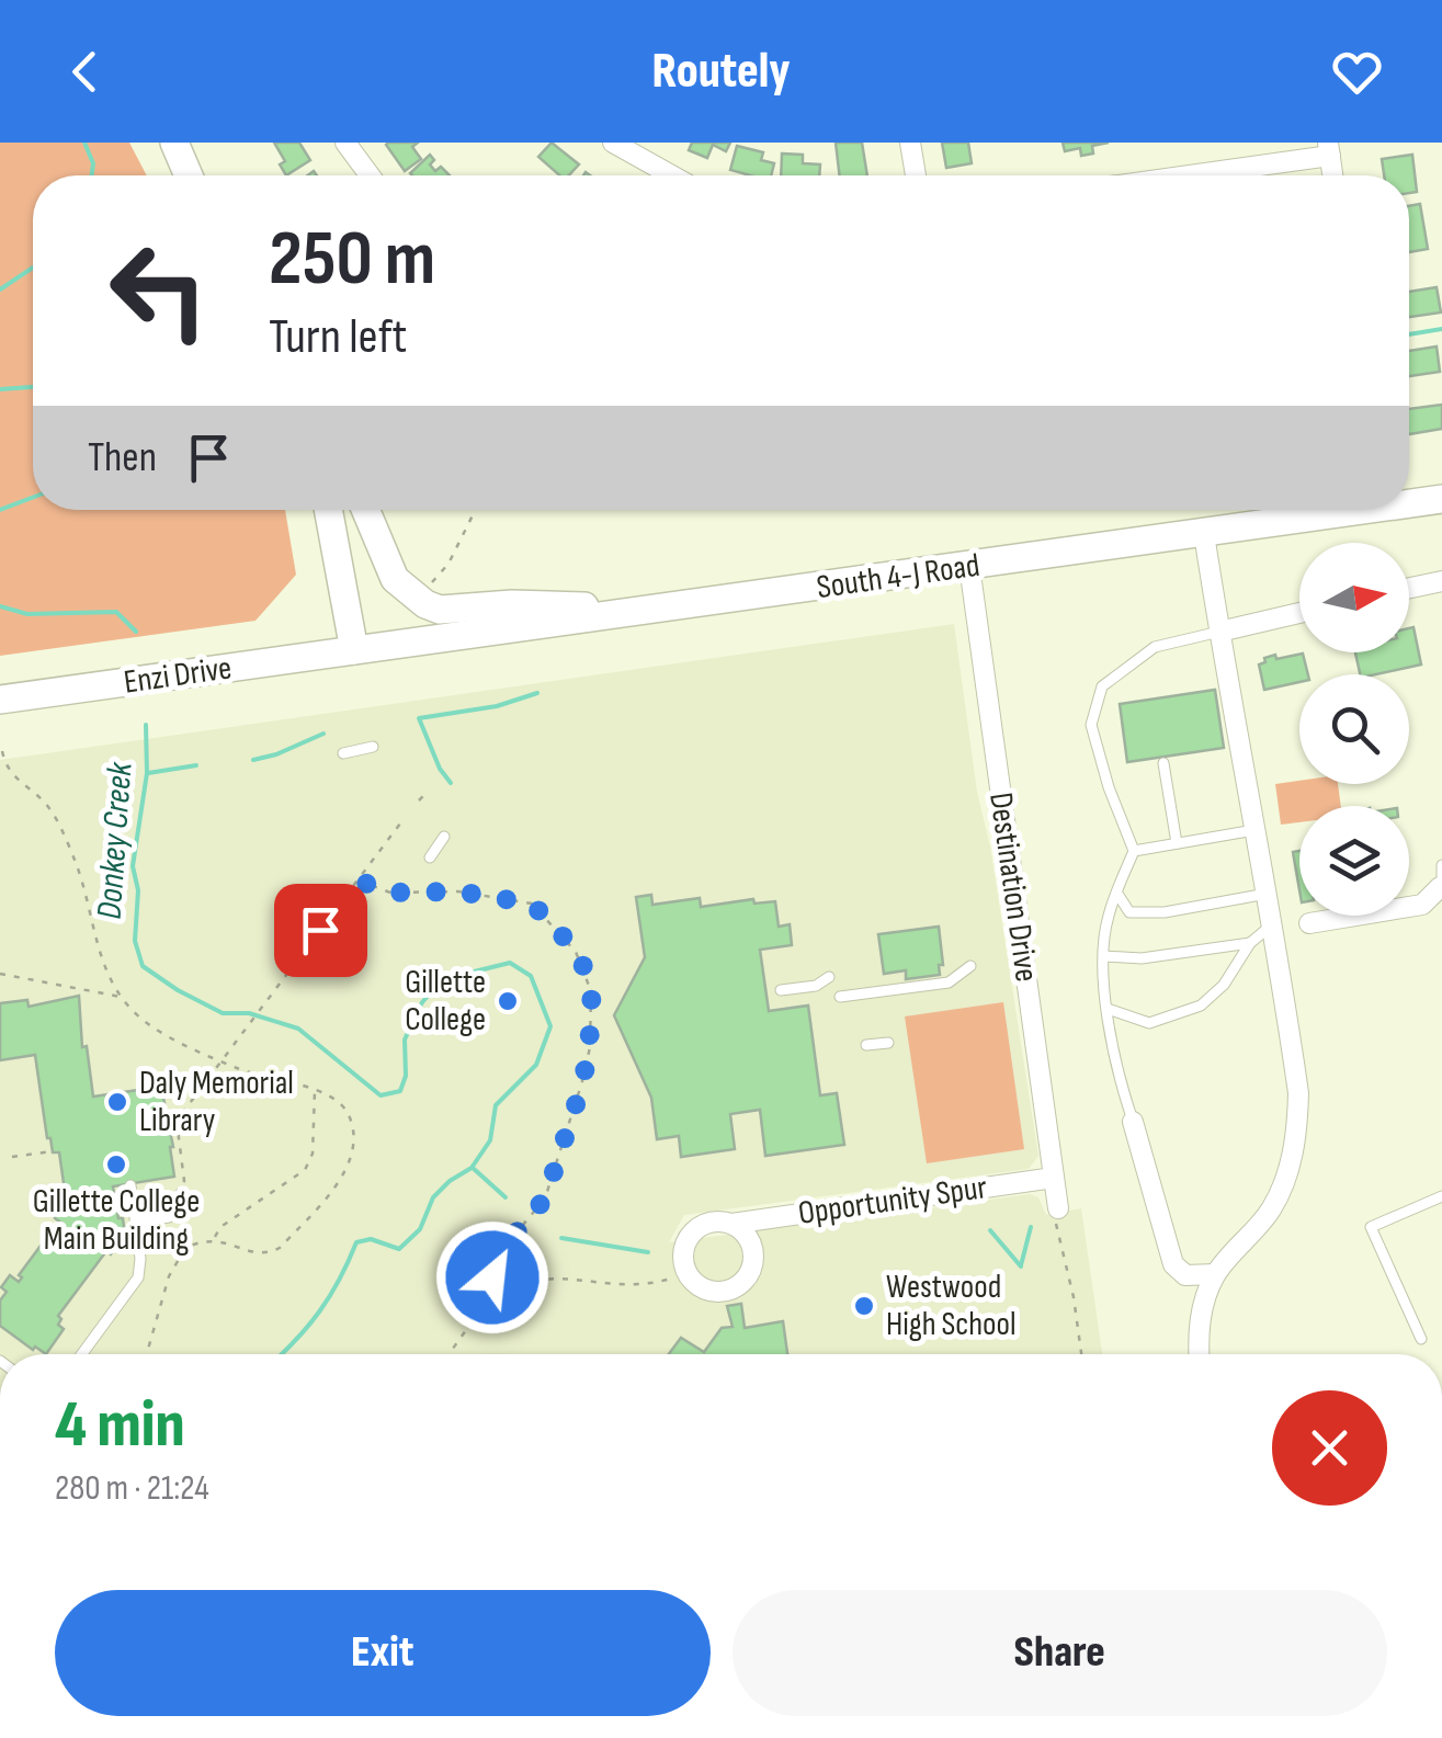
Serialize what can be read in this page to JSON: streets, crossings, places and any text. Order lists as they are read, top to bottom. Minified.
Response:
{"streets":{"main road":["South 4-J Road","Enzi Drive"],"street":["Destination Drive","Opportunity Spur"]},"crossings":[["South 4-J Road","Enzi Drive"],["South 4-J Road","Destination Drive"],["Destination Drive","Opportunity Spur"]],"water":["Donkey Creek"],"places":["Gillette College","Daly Memorial Library","Gillette College Main Building","Westwood High School"],"north":"right","page":{"header":"Routely","turn":["250 m","Turn left"],"then":"Then","heading":["4 min","280 m · 21:24"],"buttons":["Exit","Share"]}}
